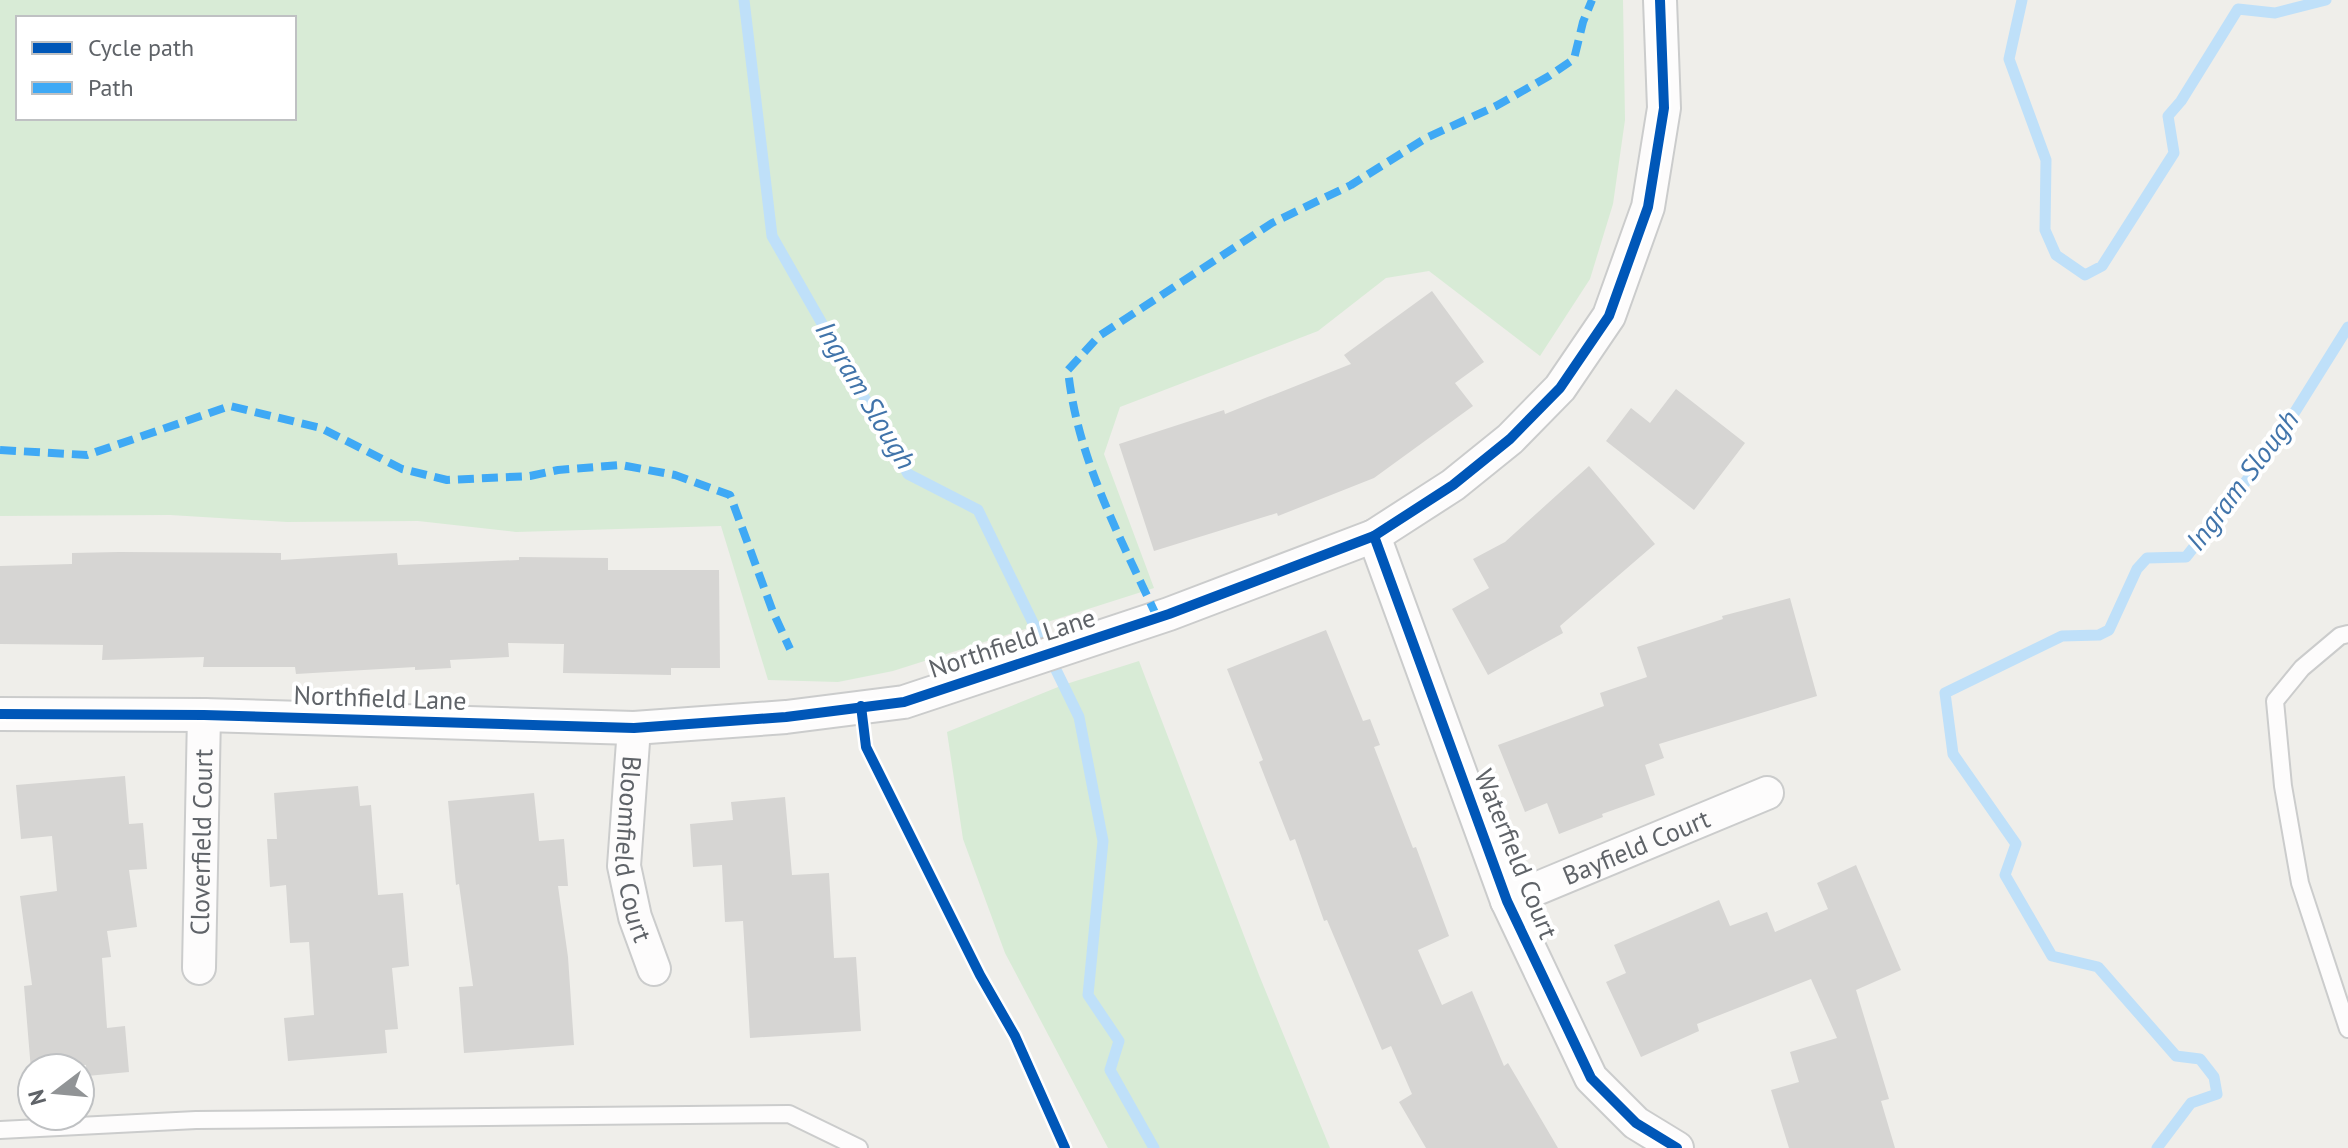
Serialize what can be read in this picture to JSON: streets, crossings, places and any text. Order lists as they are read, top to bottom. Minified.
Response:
{"streets":{"street":["Northfield Lane","Cloverfield Court","Bayfield Court","Bloomfield Court","Waterfield Court"]},"crossings":[["Northfield Lane","Cloverfield Court"],["Northfield Lane","Bloomfield Court"],["Northfield Lane","Waterfield Court"],["Bayfield Court","Waterfield Court"]],"water":["Ingram Slough"],"legend":["Cycle path","Path"],"north":"left"}
